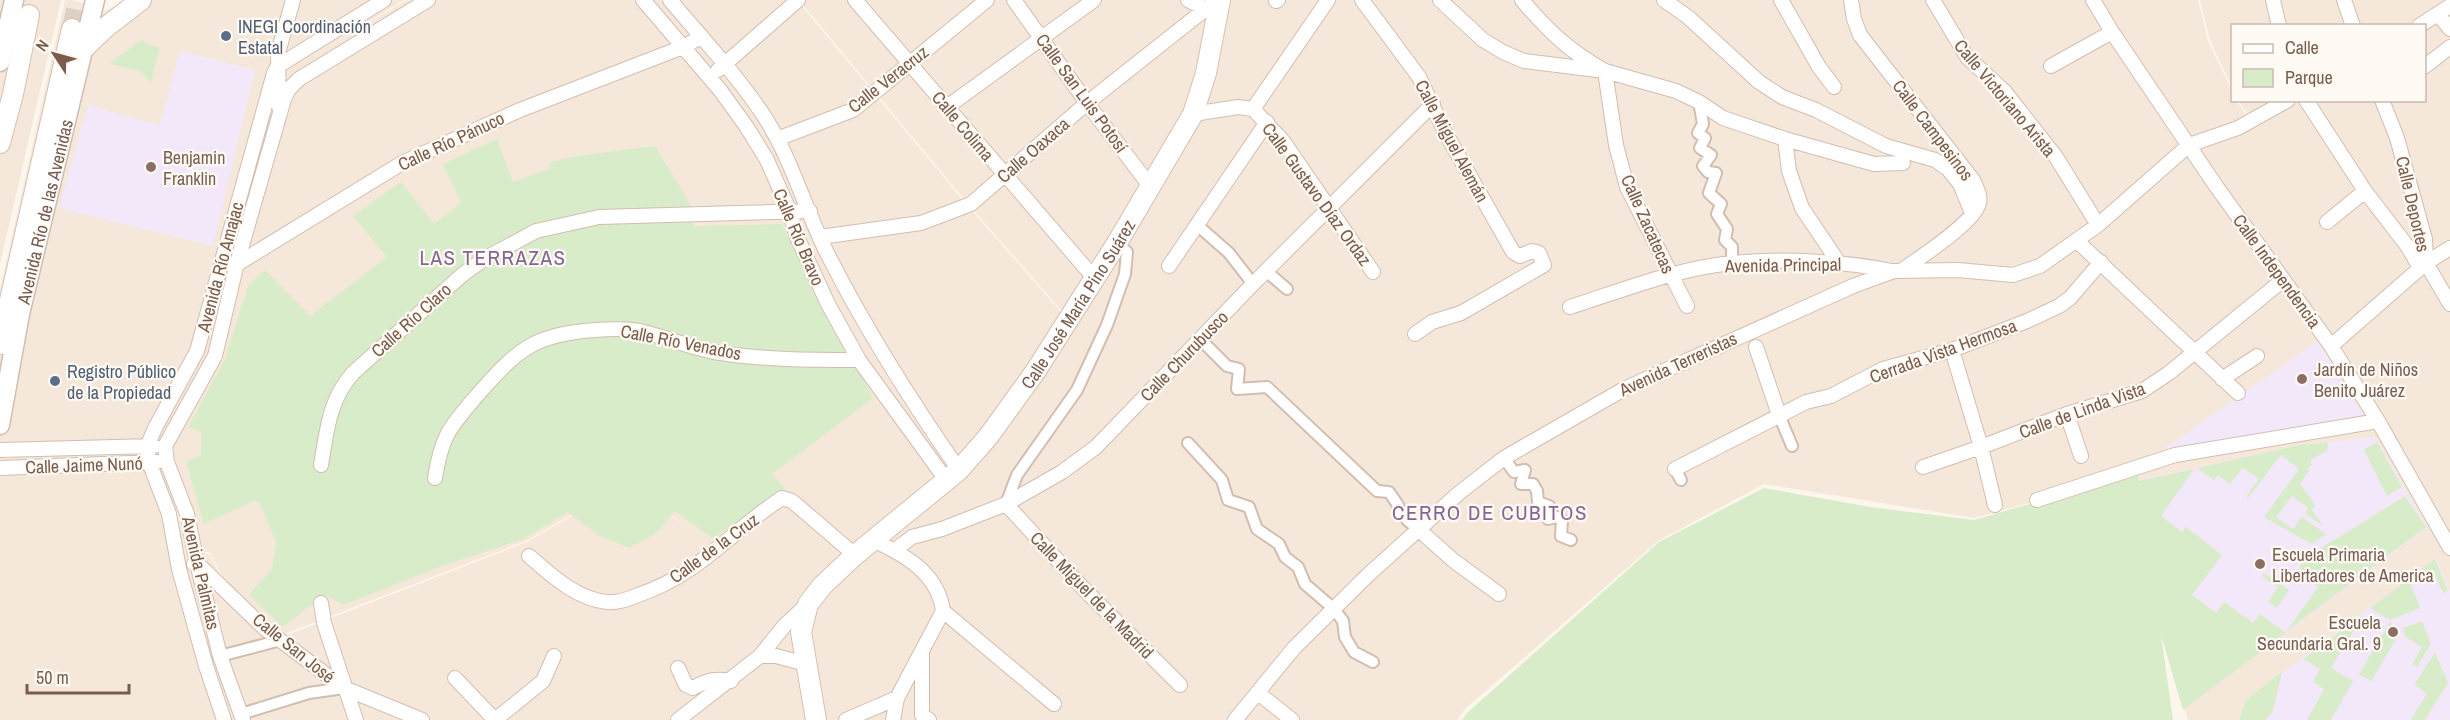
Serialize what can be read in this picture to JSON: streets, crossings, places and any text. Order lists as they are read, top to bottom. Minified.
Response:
{"streets":{"main road":["Calle José María Pino Suárez"],"street":["Calle Veracruz","Calle San Luis Potosí","Calle Victoriano Arista","Calle Colima","Calle Campesinos","Calle Río Pánuco","Calle Miguel Alemán","Calle Oaxaca","Calle Gustavo Díaz Ordaz","Calle Deportes","Avenida Río de las Avenidas","Calle Zacatecas","Calle Río Bravo","Avenida Principal","Avenida Río Amajac","Calle Independencia","Calle Río Claro","Calle Río Venados","Cerrada Vista Hermosa","Calle Churubusco","Avenida Terreristas","Calle de Linda Vista","Calle Jaime Nunó","Calle de la Cruz","Avenida Palmitas","Calle Miguel de la Madrid","Calle San José"]},"crossings":[["Calle Veracruz","Calle Colima"],["Calle Veracruz","Calle Río Bravo"],["Calle San Luis Potosí","Calle Oaxaca"],["Calle San Luis Potosí","Calle José María Pino Suárez"],["Calle Victoriano Arista","Avenida Terreristas"],["Calle Colima","Calle Oaxaca"],["Calle Colima","Calle José María Pino Suárez"],["Calle Río Pánuco","Calle Río Bravo"],["Calle Río Pánuco","Avenida Río Amajac"],["Calle Miguel Alemán","Calle Churubusco"],["Calle Oaxaca","Calle Río Bravo"],["Calle Oaxaca","Calle José María Pino Suárez"],["Calle Gustavo Díaz Ordaz","Calle José María Pino Suárez"],["Calle Gustavo Díaz Ordaz","Calle Churubusco"],["Calle Zacatecas","Avenida Principal"],["Calle Río Bravo","Calle José María Pino Suárez"],["Calle Río Bravo","Calle Río Claro"],["Calle Río Bravo","Calle Río Venados"],["Avenida Principal","Avenida Terreristas"],["Avenida Río Amajac","Calle Jaime Nunó"],["Calle Independencia","Avenida Terreristas"],["Calle Independencia","Calle de Linda Vista"],["Calle José María Pino Suárez","Calle de la Cruz"],["Calle Churubusco","Calle Miguel de la Madrid"],["Calle Jaime Nunó","Avenida Palmitas"],["Avenida Palmitas","Calle San José"]],"districts":["LAS TERRAZAS","CERRO DE CUBITOS"],"places":["INEGI Coordinación Estatal","Benjamin Franklin","Jardín de Niños Benito Juárez","Registro Público de la Propiedad","Escuela Primaria Libertadores de America","Escuela Secundaria Gral. 9"],"legend":["Calle","Parque"],"scale_bar":"50 m","north":"top left"}
